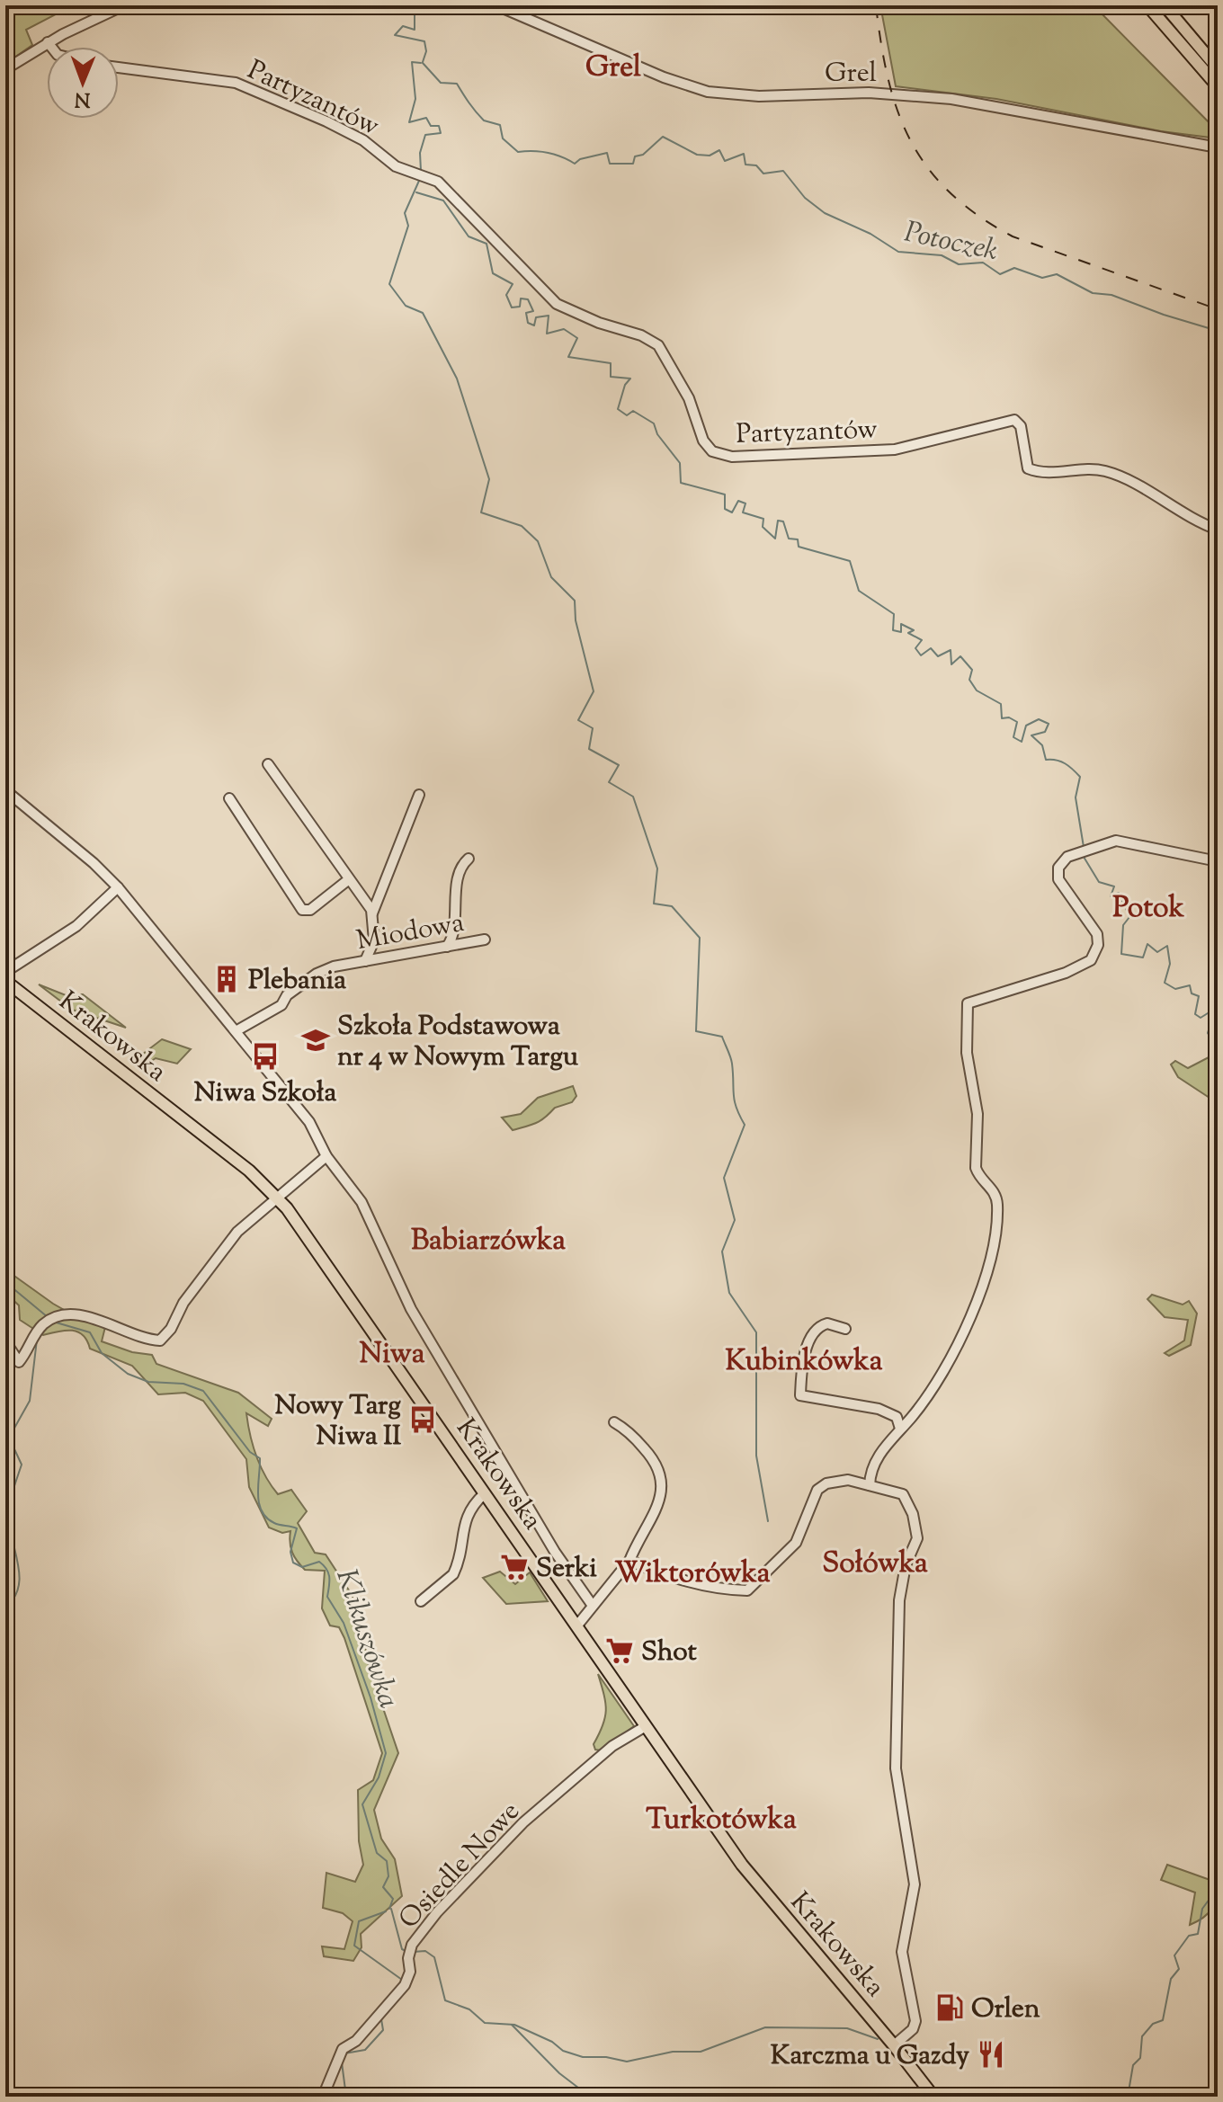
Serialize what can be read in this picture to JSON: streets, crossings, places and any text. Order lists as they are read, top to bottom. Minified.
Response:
{"streets":{"main road":["Krakowska"],"street":["Grel","Partyzantów","Miodowa","Osiedle Nowe"]},"crossings":[["Krakowska","Osiedle Nowe"]],"districts":["Grel","Potok","Babiarzówka","Niwa","Kubinkówka","Sołówka","Wiktorówka","Turkotówka"],"water":["Potoczek","Klikuszówka"],"places":{"building":["Plebania"],"school or university":["Szkoła Podstawowa nr 4 w Nowym Targu"],"bus stop":["Niwa Szkoła","Nowy Targ Niwa II"],"supermarket":["Serki","Shot"],"fuel station":["Orlen"],"restaurant":["Karczma u Gazdy"]},"north":"bottom"}
